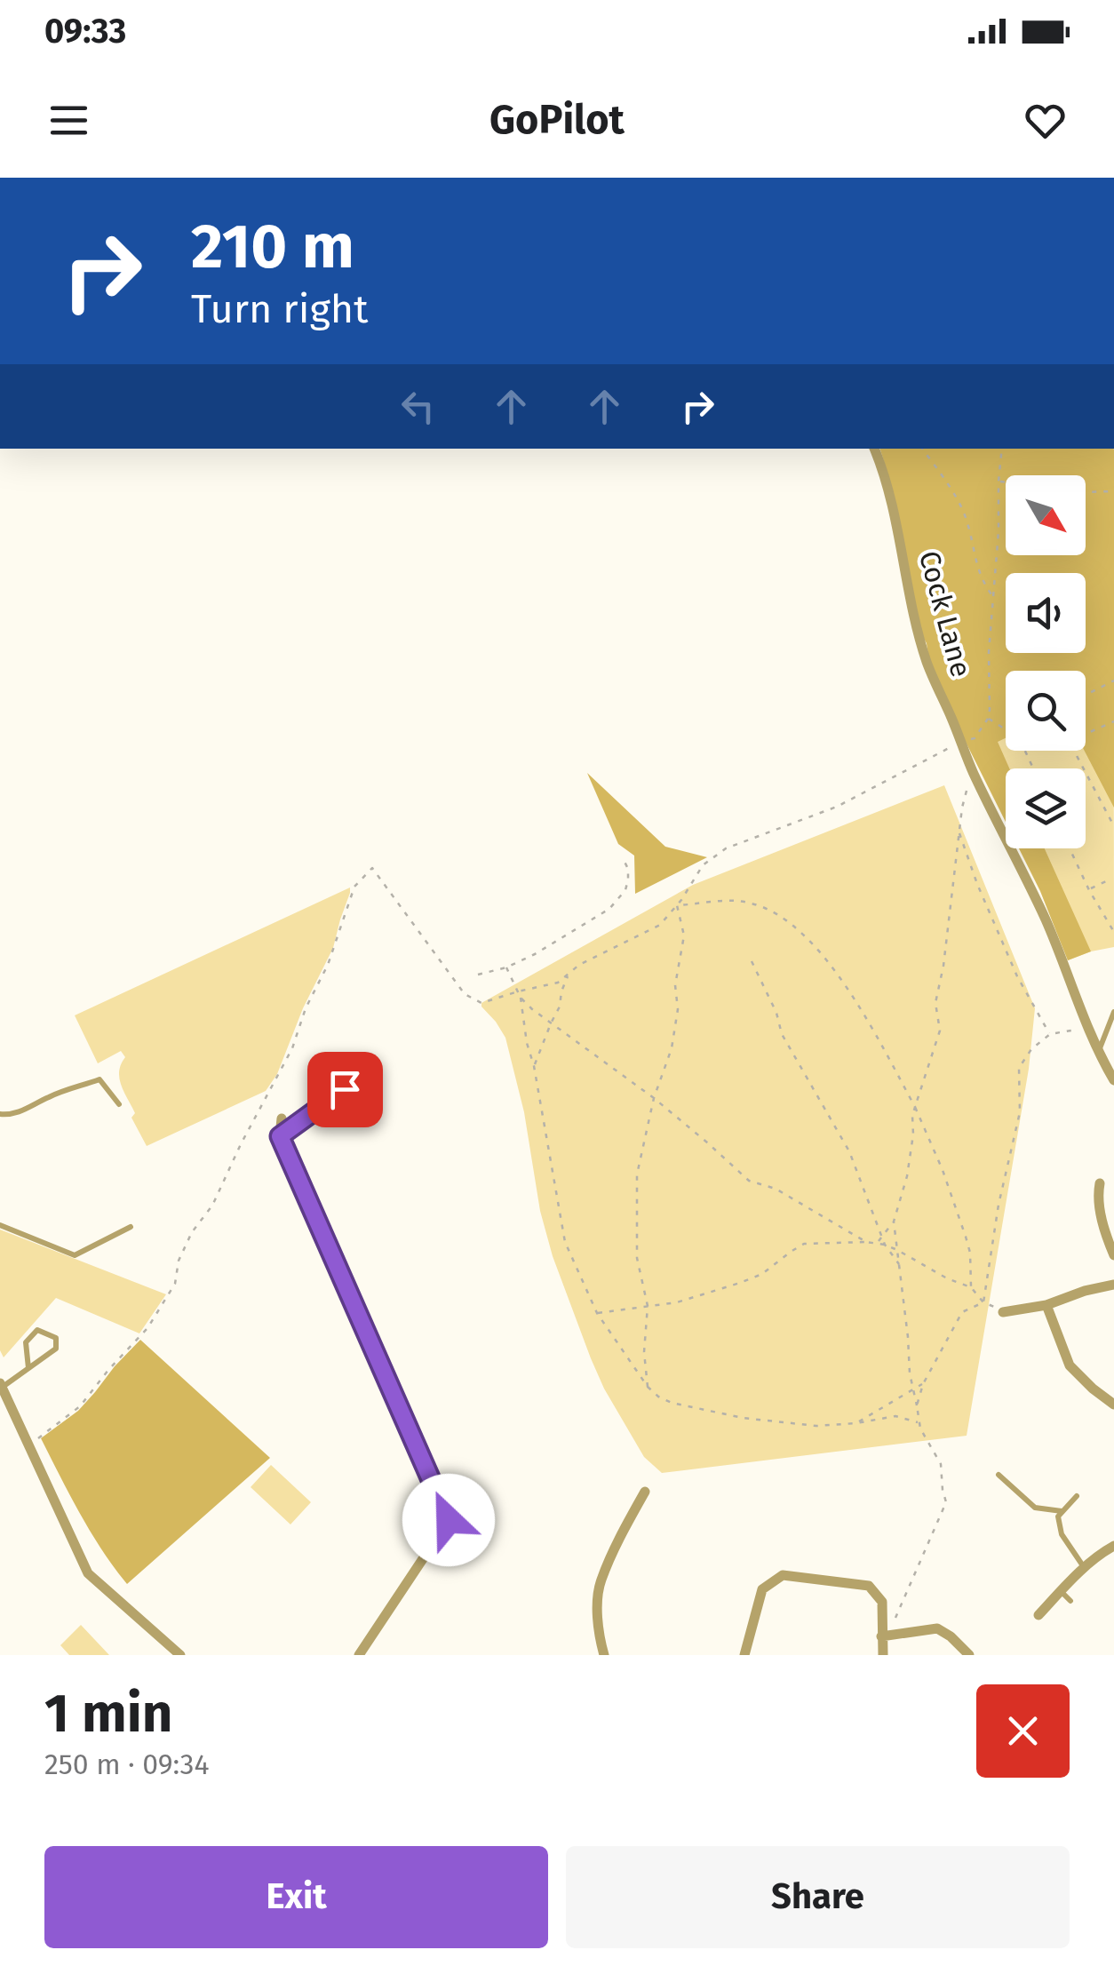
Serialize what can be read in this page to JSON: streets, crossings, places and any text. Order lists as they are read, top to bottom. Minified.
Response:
{"streets":{"street":["Cock Lane"]},"north":"bottom right","page":{"status":"09:33","header":"GoPilot","turn":["210 m","Turn right"],"heading":["1 min","250 m · 09:34"],"buttons":["Exit","Share"]}}
